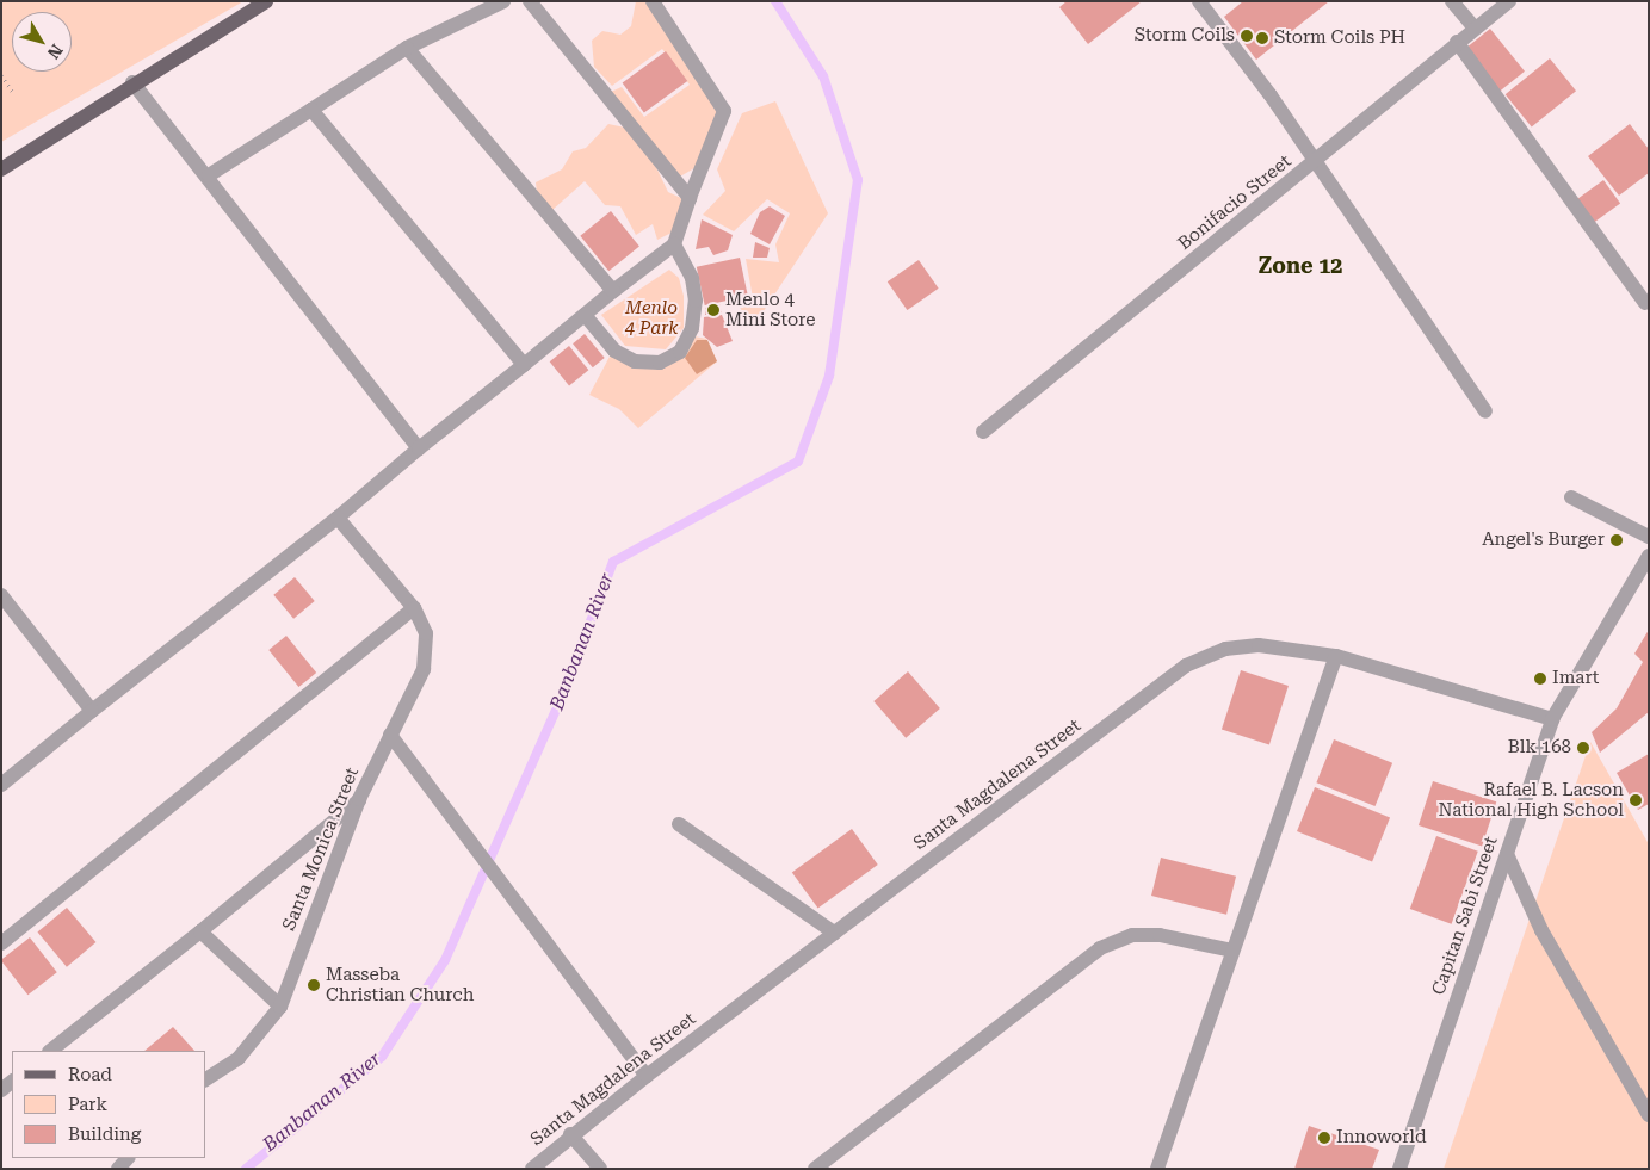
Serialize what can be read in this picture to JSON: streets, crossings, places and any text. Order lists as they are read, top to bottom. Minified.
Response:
{"streets":{"street":["Bonifacio Street","Santa Magdalena Street","Santa Monica Street","Capitan Sabi Street"]},"crossings":[["Santa Magdalena Street","Capitan Sabi Street"]],"districts":["Zone 12"],"water":["Banbanan River"],"parks":["Menlo 4 Park"],"places":["Storm Coils","Storm Coils PH","Menlo 4 Mini Store","Angel's Burger","Imart","Blk 168","Rafael B. Lacson National High School","Masseba Christian Church","Innoworld"],"legend":["Road","Park","Building"],"north":"bottom right"}
